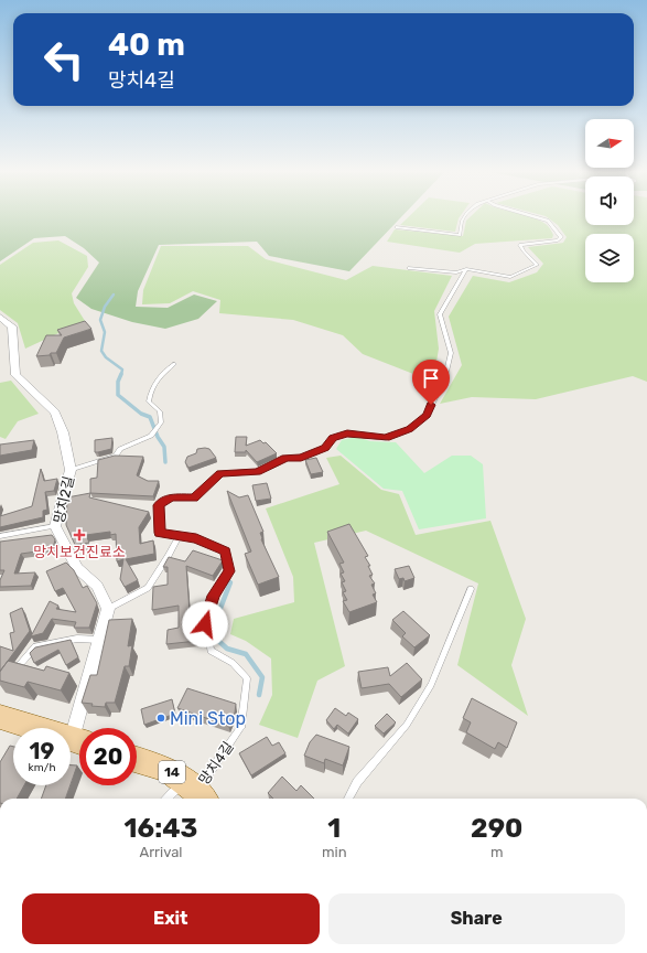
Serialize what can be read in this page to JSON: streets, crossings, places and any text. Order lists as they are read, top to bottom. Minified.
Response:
{"streets":{"main road":["14"],"street":["망치2길"],"lane":["망치4길"]},"crossings":[["망치4길","14"]],"places":{"health":["망치보건진료소"],"other":["Mini Stop"]},"north":"right","page":{"turn":["40 m","망치4길"],"speed":"19 km/h","limit":"20","eta":["16:43","Arrival","1","min","290","m"],"buttons":["Exit","Share"]}}
